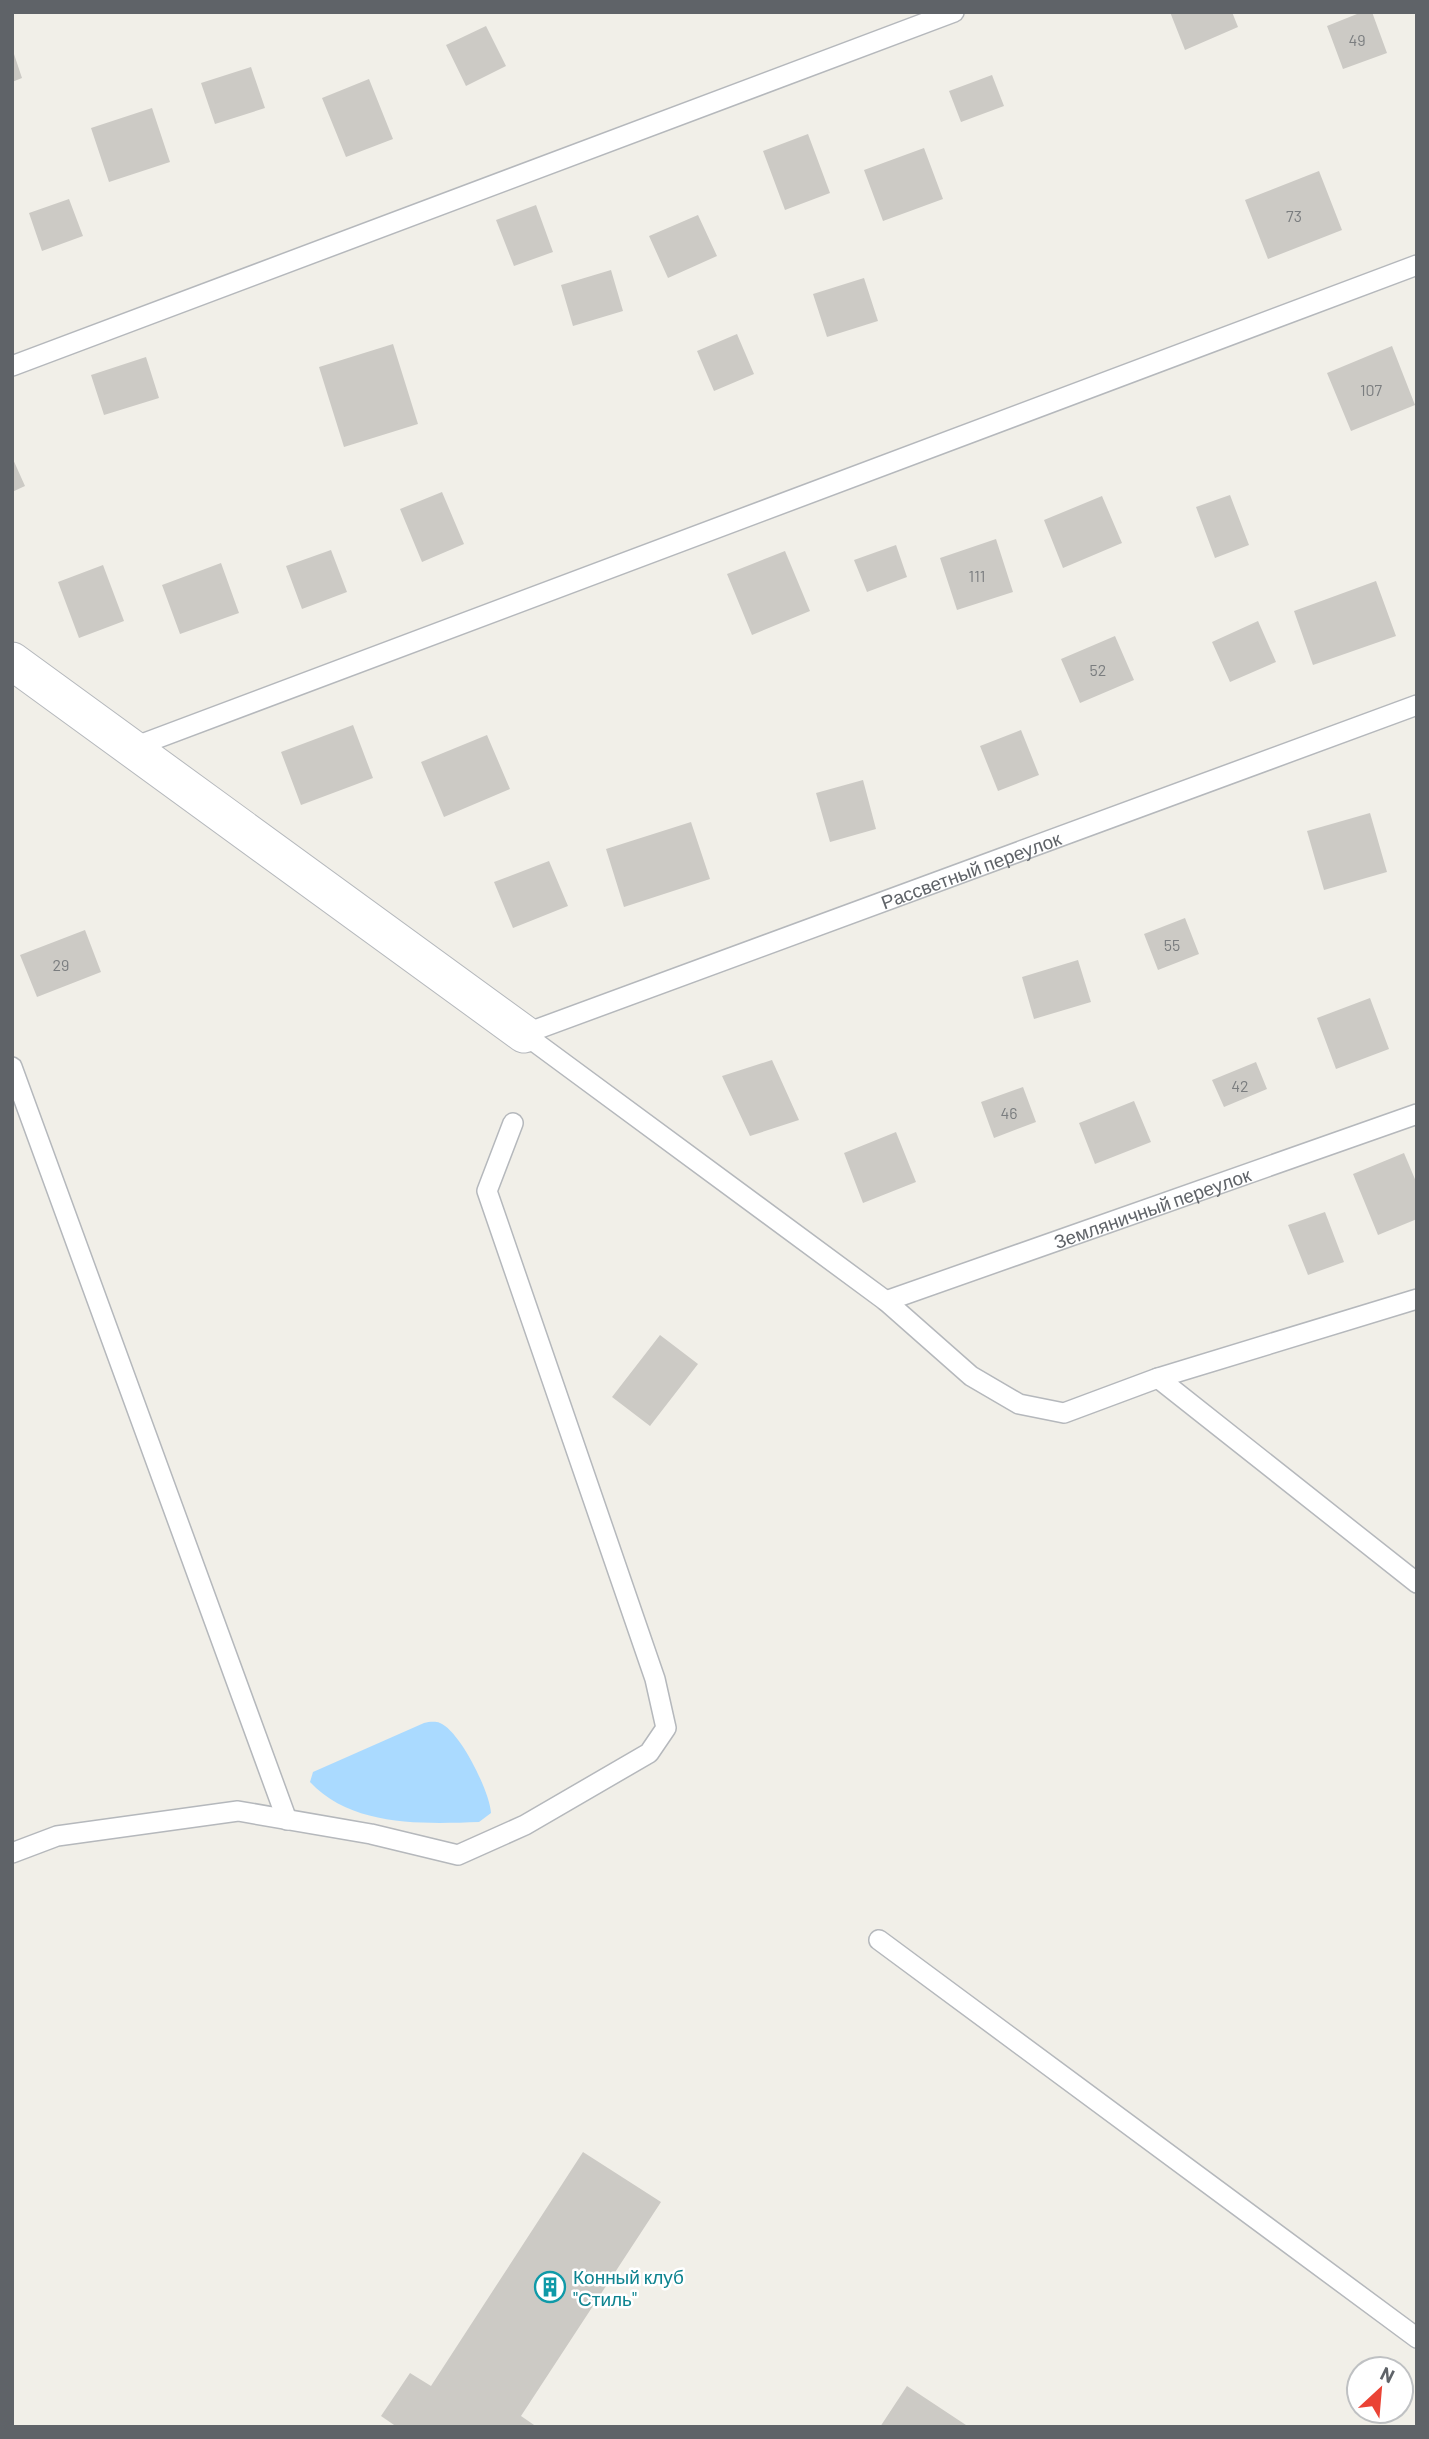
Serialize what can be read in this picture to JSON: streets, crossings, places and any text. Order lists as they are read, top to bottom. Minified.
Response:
{"streets":{"lane":["Рассветный переулок","Земляничный переулок"]},"places":{"building":["Конный клуб \"Стиль\""]},"house_numbers":["49","73","107","111","52","55","29","42","46"],"north":"top right"}
